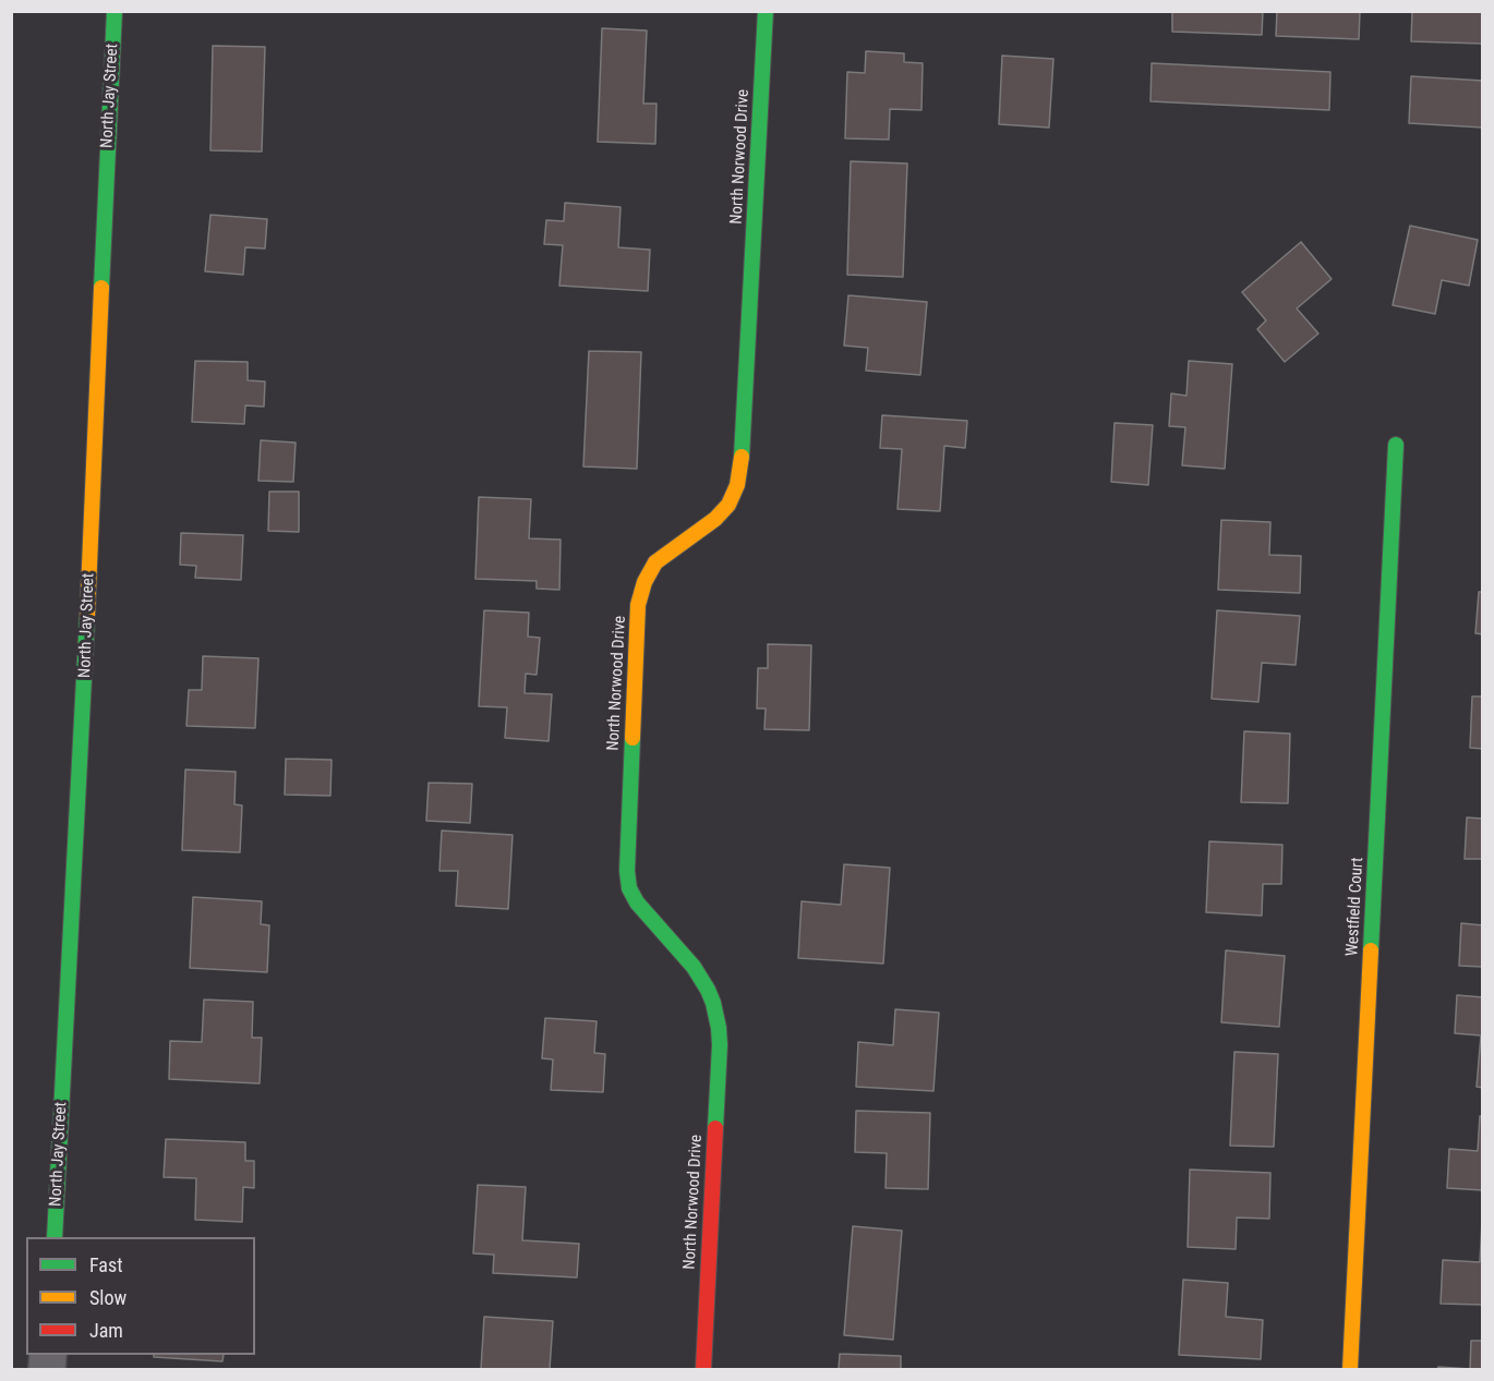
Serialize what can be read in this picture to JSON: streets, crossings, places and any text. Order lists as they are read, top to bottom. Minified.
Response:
{"streets":{"street":["North Jay Street","North Norwood Drive","Westfield Court"]},"legend":["Fast","Slow","Jam"]}
